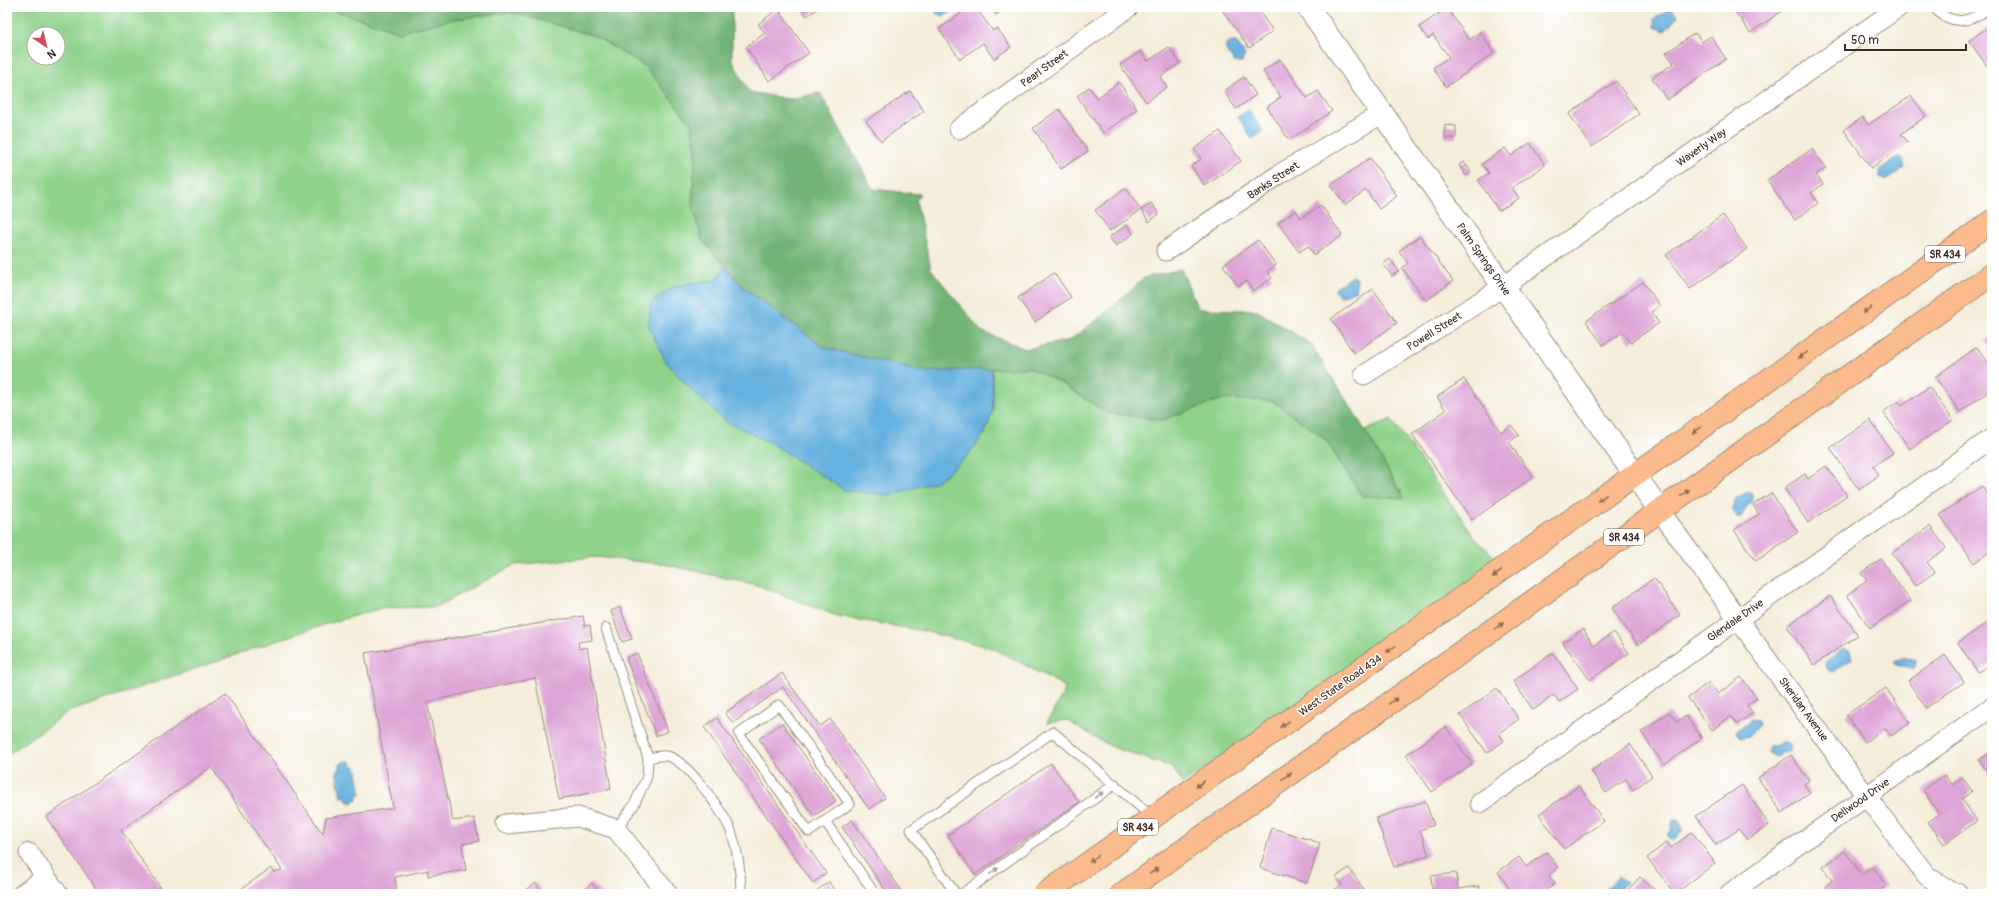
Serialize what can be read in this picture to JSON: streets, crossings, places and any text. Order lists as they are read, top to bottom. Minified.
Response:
{"streets":{"main road":["SR 434","West State Road 434"],"street":["Pearl Street","Waverly Way","Banks Street","Palm Springs Drive","Powell Street","Glendale Drive","Sheridan Avenue","Dellwood Drive"]},"crossings":[["Waverly Way","Palm Springs Drive"],["Waverly Way","Powell Street"],["Banks Street","Palm Springs Drive"],["SR 434","Palm Springs Drive"],["SR 434","West State Road 434"],["SR 434","Sheridan Avenue"],["Palm Springs Drive","Powell Street"],["Palm Springs Drive","West State Road 434"],["Palm Springs Drive","Sheridan Avenue"],["Glendale Drive","Sheridan Avenue"],["Sheridan Avenue","Dellwood Drive"]],"scale_bar":"50 m","north":"bottom right"}
